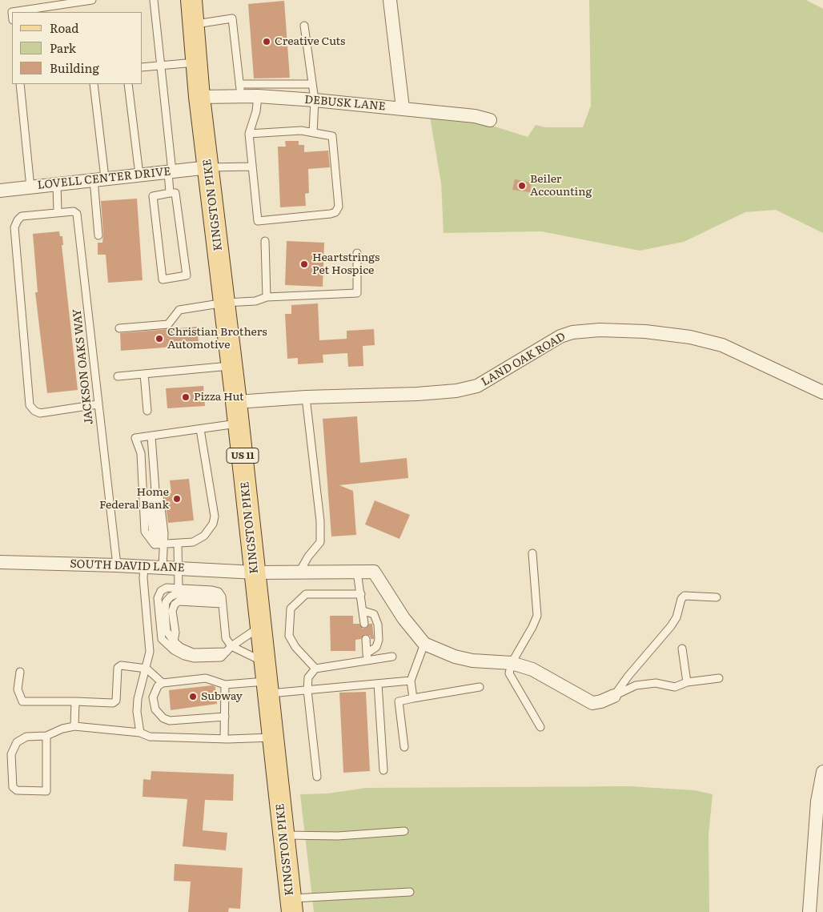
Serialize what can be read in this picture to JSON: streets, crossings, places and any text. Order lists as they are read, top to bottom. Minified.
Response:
{"streets":{"main road":["KINGSTON PIKE","US 11"],"street":["DEBUSK LANE","LOVELL CENTER DRIVE","LAND OAK ROAD","SOUTH DAVID LANE"],"lane":["JACKSON OAKS WAY"]},"crossings":[["DEBUSK LANE","KINGSTON PIKE"],["LOVELL CENTER DRIVE","KINGSTON PIKE"],["KINGSTON PIKE","LAND OAK ROAD"],["KINGSTON PIKE","SOUTH DAVID LANE"],["JACKSON OAKS WAY","SOUTH DAVID LANE"]],"places":["Creative Cuts","Beiler Accounting","Heartstrings Pet Hospice","Christian Brothers Automotive","Pizza Hut","Home Federal Bank","Subway"],"legend":["Road","Park","Building"]}
